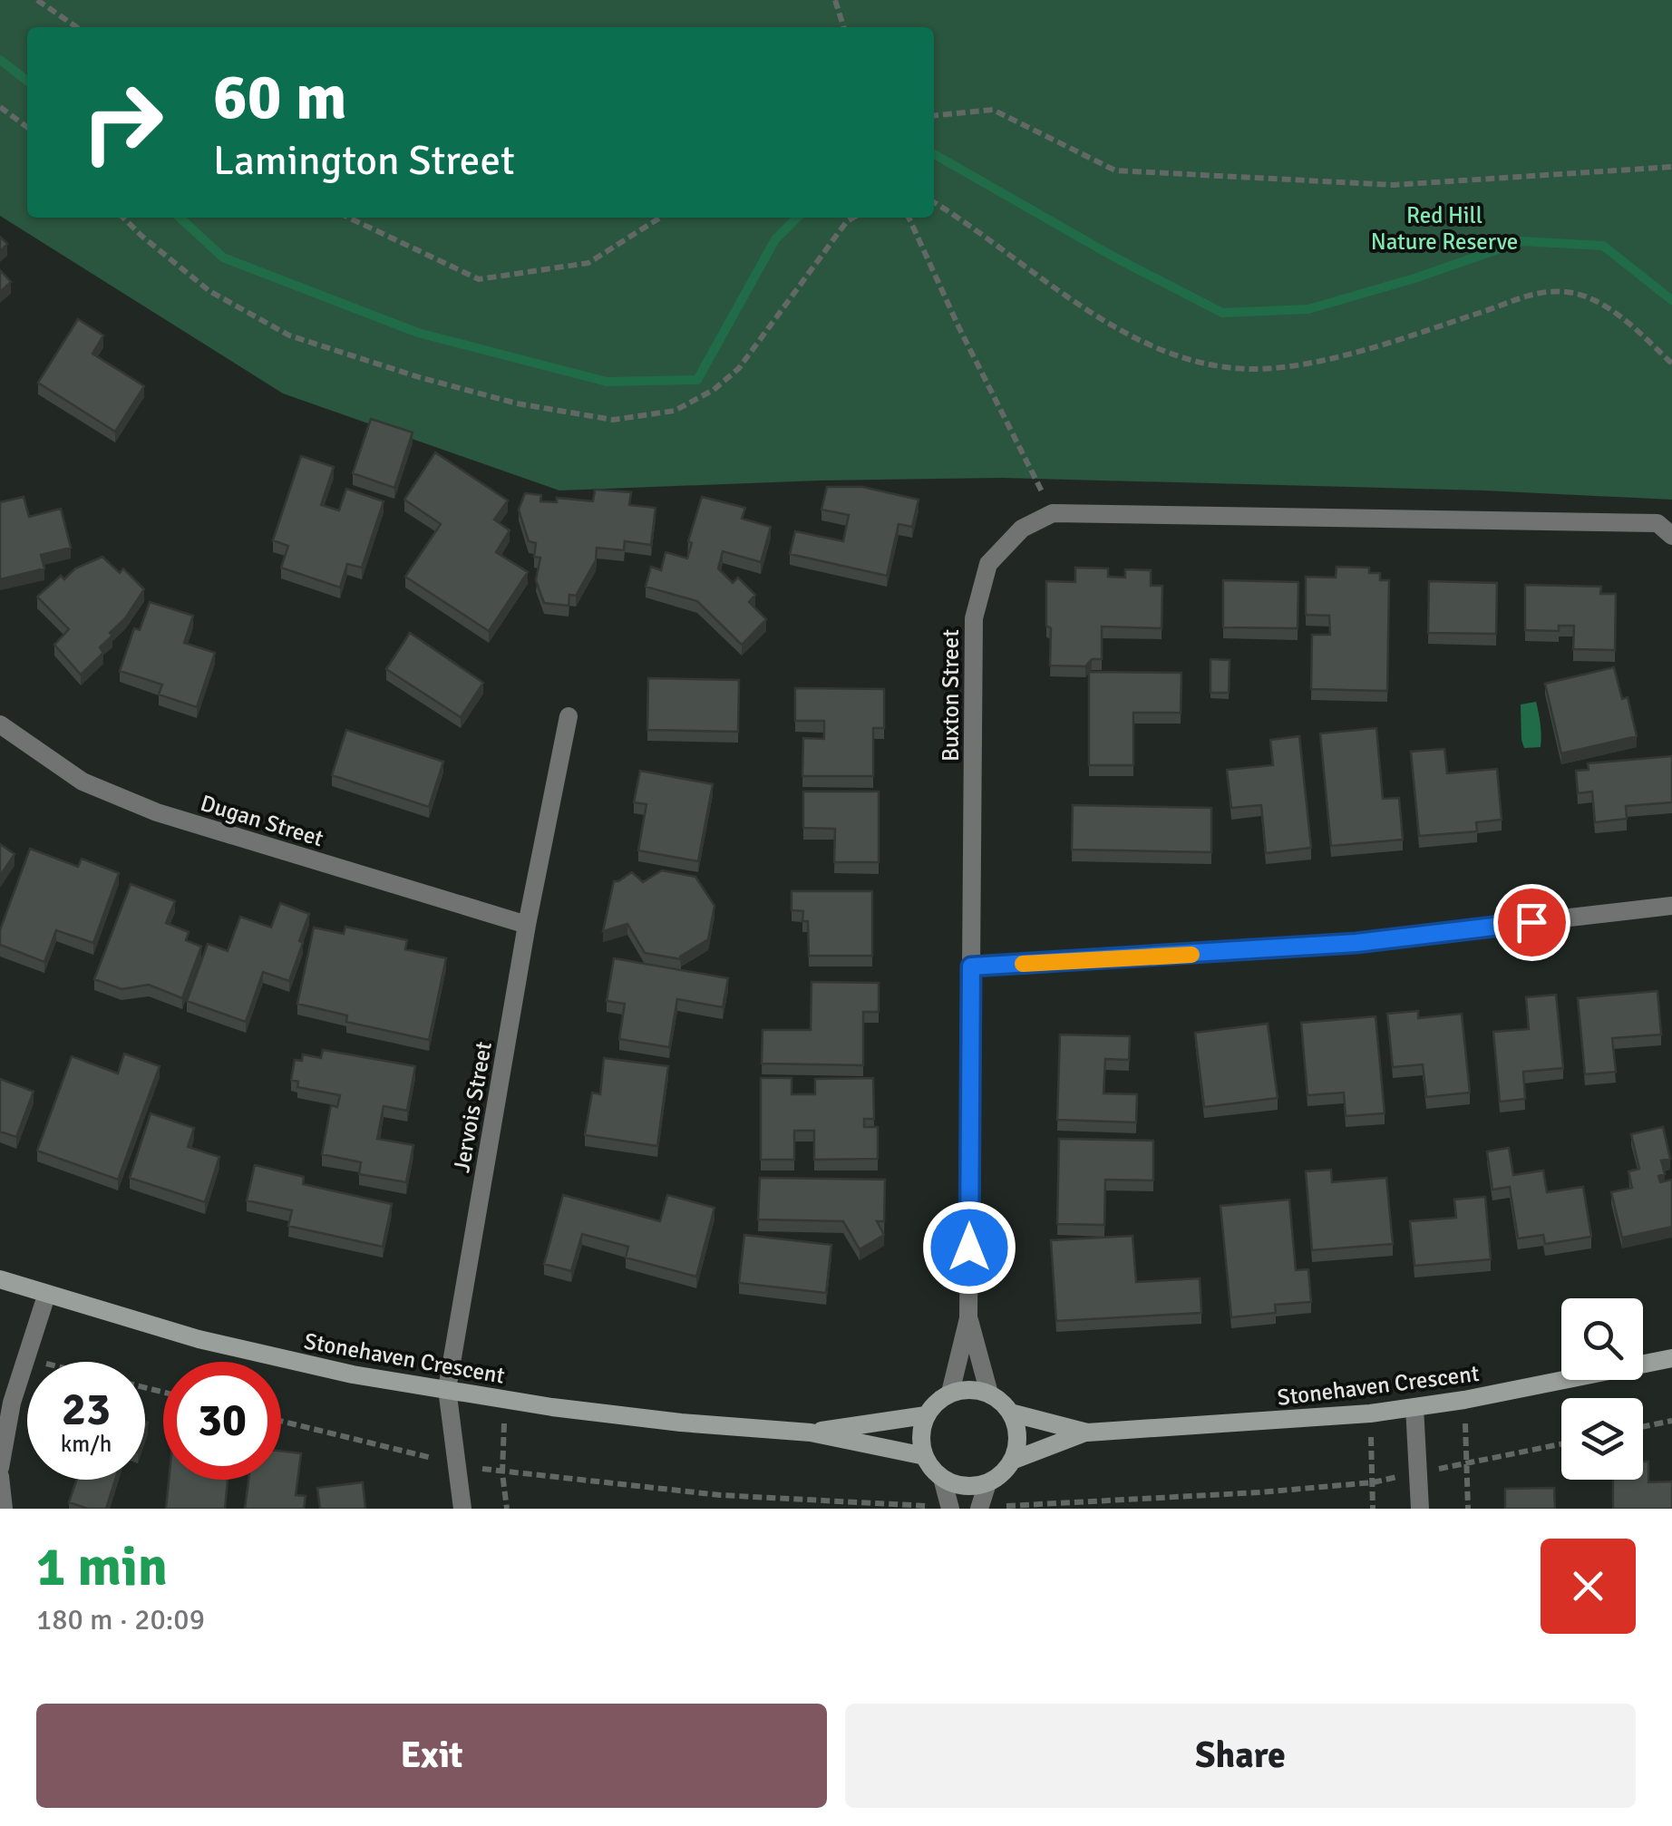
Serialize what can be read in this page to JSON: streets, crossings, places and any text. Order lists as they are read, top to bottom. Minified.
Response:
{"streets":{"street":["Buxton Street","Dugan Street","Jervois Street","Stonehaven Crescent"]},"crossings":[["Buxton Street","Stonehaven Crescent"],["Dugan Street","Jervois Street"],["Jervois Street","Stonehaven Crescent"]],"parks":["Red Hill Nature Reserve"],"page":{"turn":["60 m","Lamington Street"],"speed":"23 km/h","limit":"30","heading":["1 min","180 m · 20:09"],"buttons":["Exit","Share"]}}
